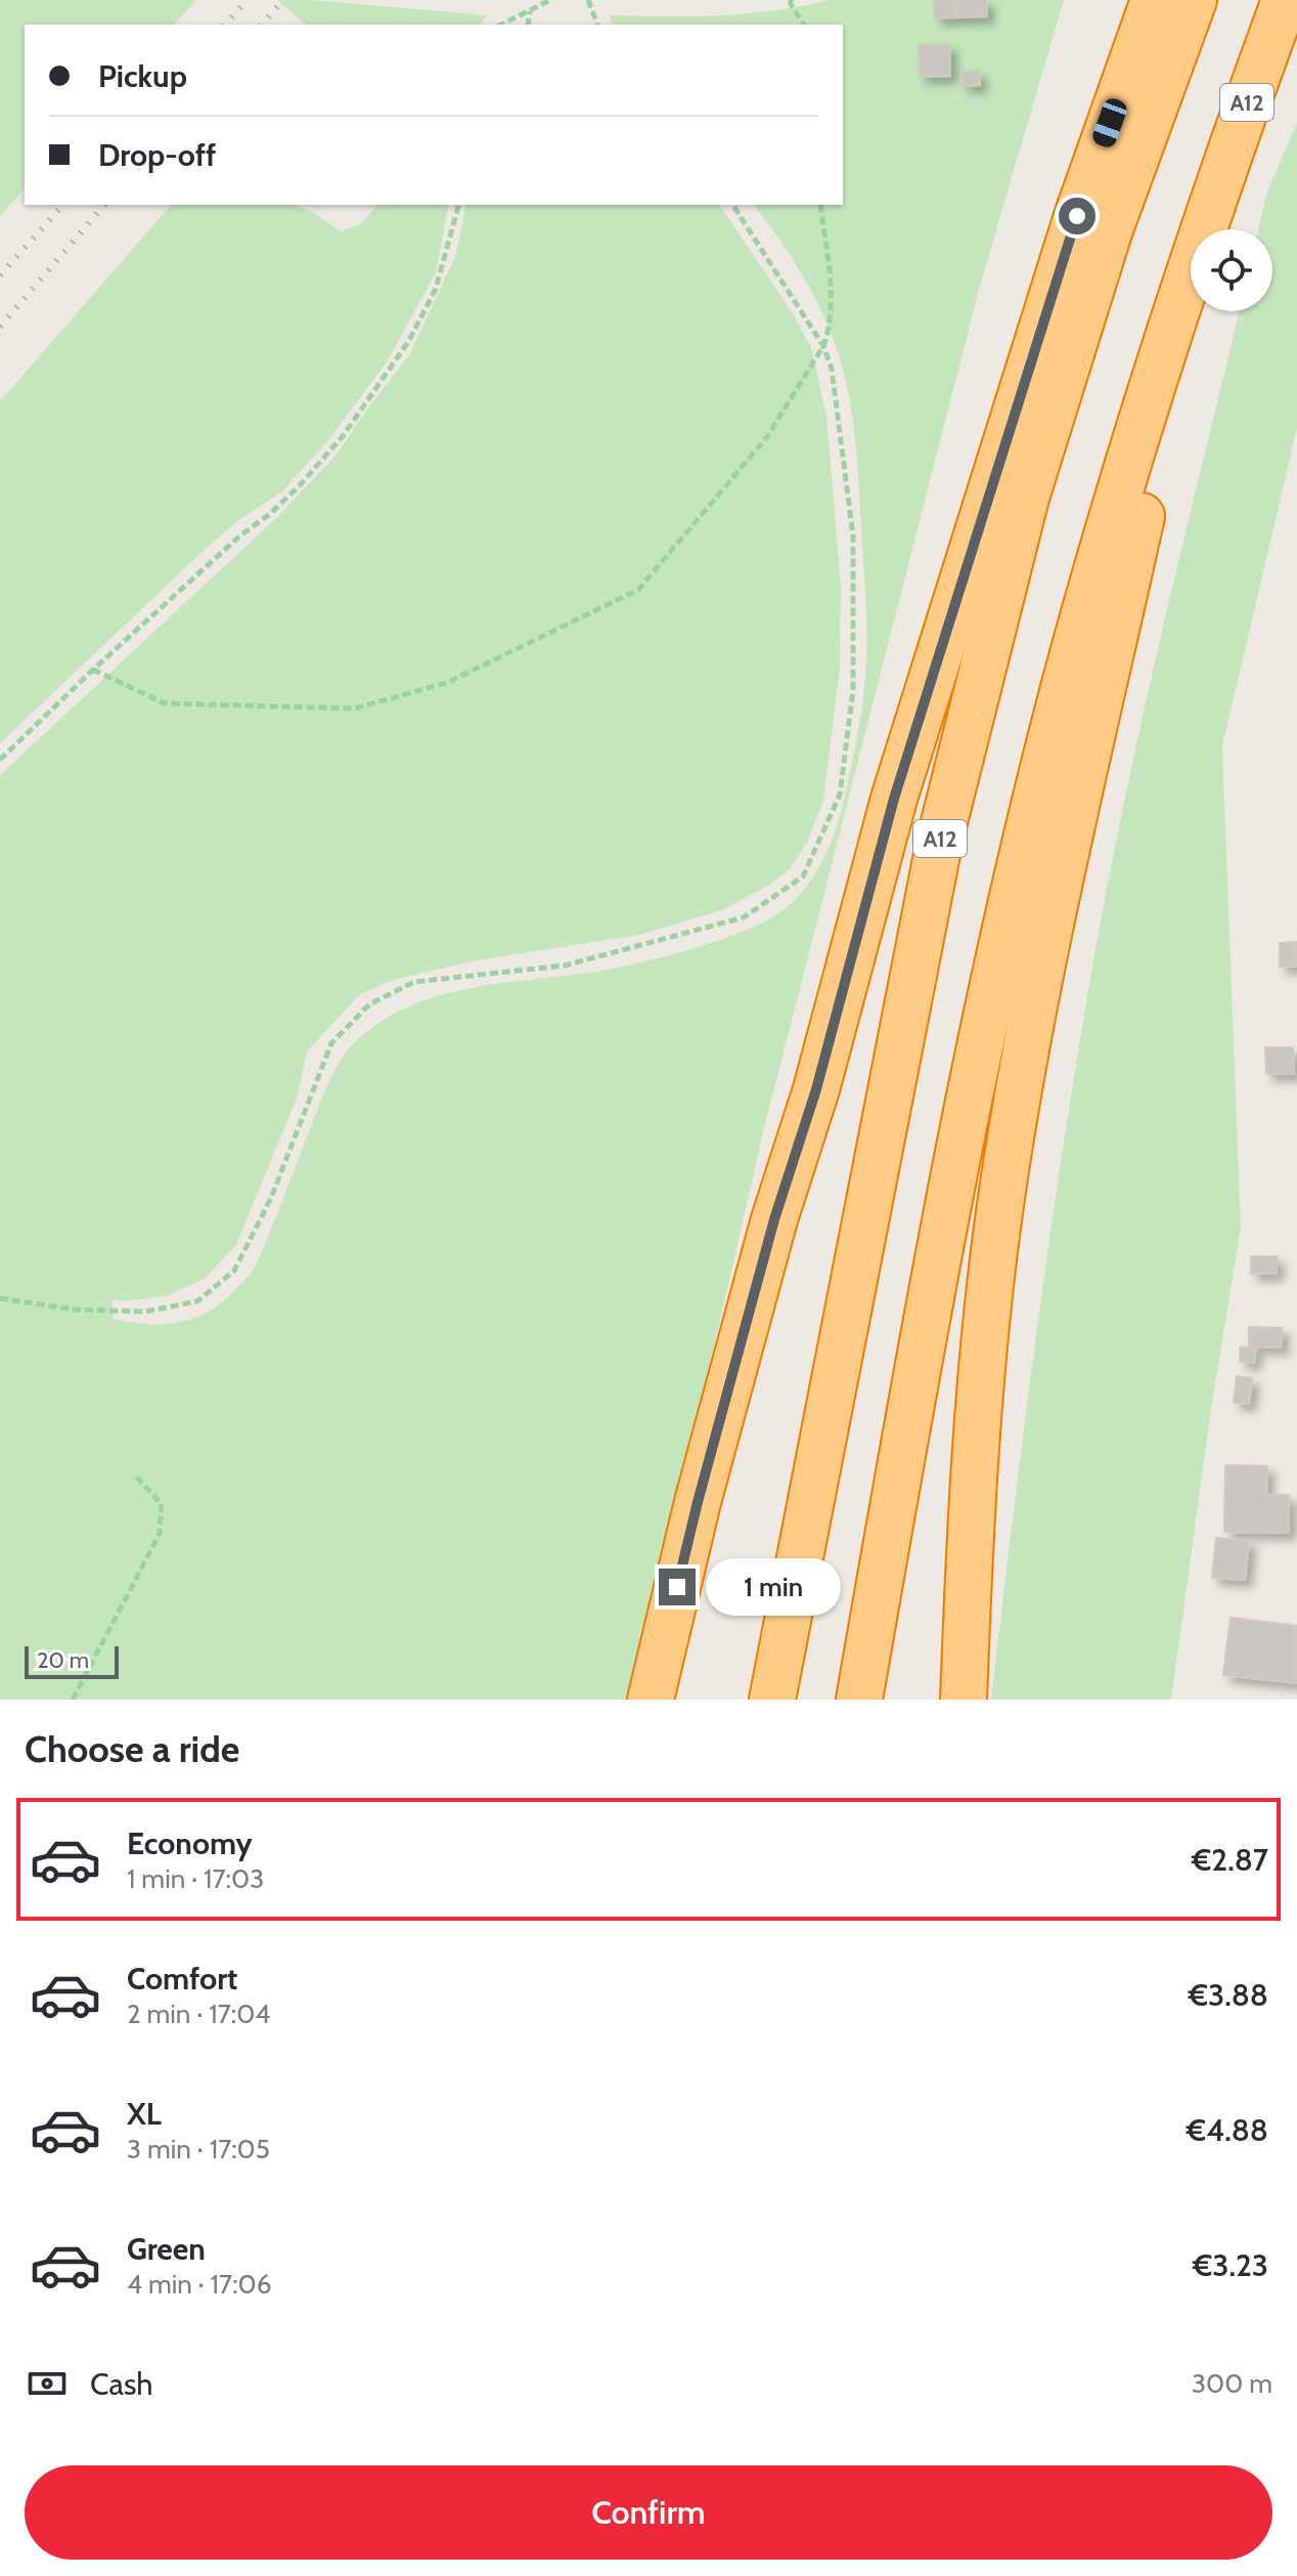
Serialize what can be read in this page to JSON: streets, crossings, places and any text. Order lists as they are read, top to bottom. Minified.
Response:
{"streets":{"highway":["A12"]},"scale_bar":"20 m","page":{"banner":["Pickup","Drop-off"],"bubble":"1 min","scale":"20 m","heading":"Choose a ride","list":[{"name":"Economy","note":"1 min · 17:03","value":"€2.87"},{"name":"Comfort","note":"2 min · 17:04","value":"€3.88"},{"name":"XL","note":"3 min · 17:05","value":"€4.88"},{"name":"Green","note":"4 min · 17:06","value":"€3.23"}],"pay":["Cash","300 m"],"buttons":"Confirm"}}
